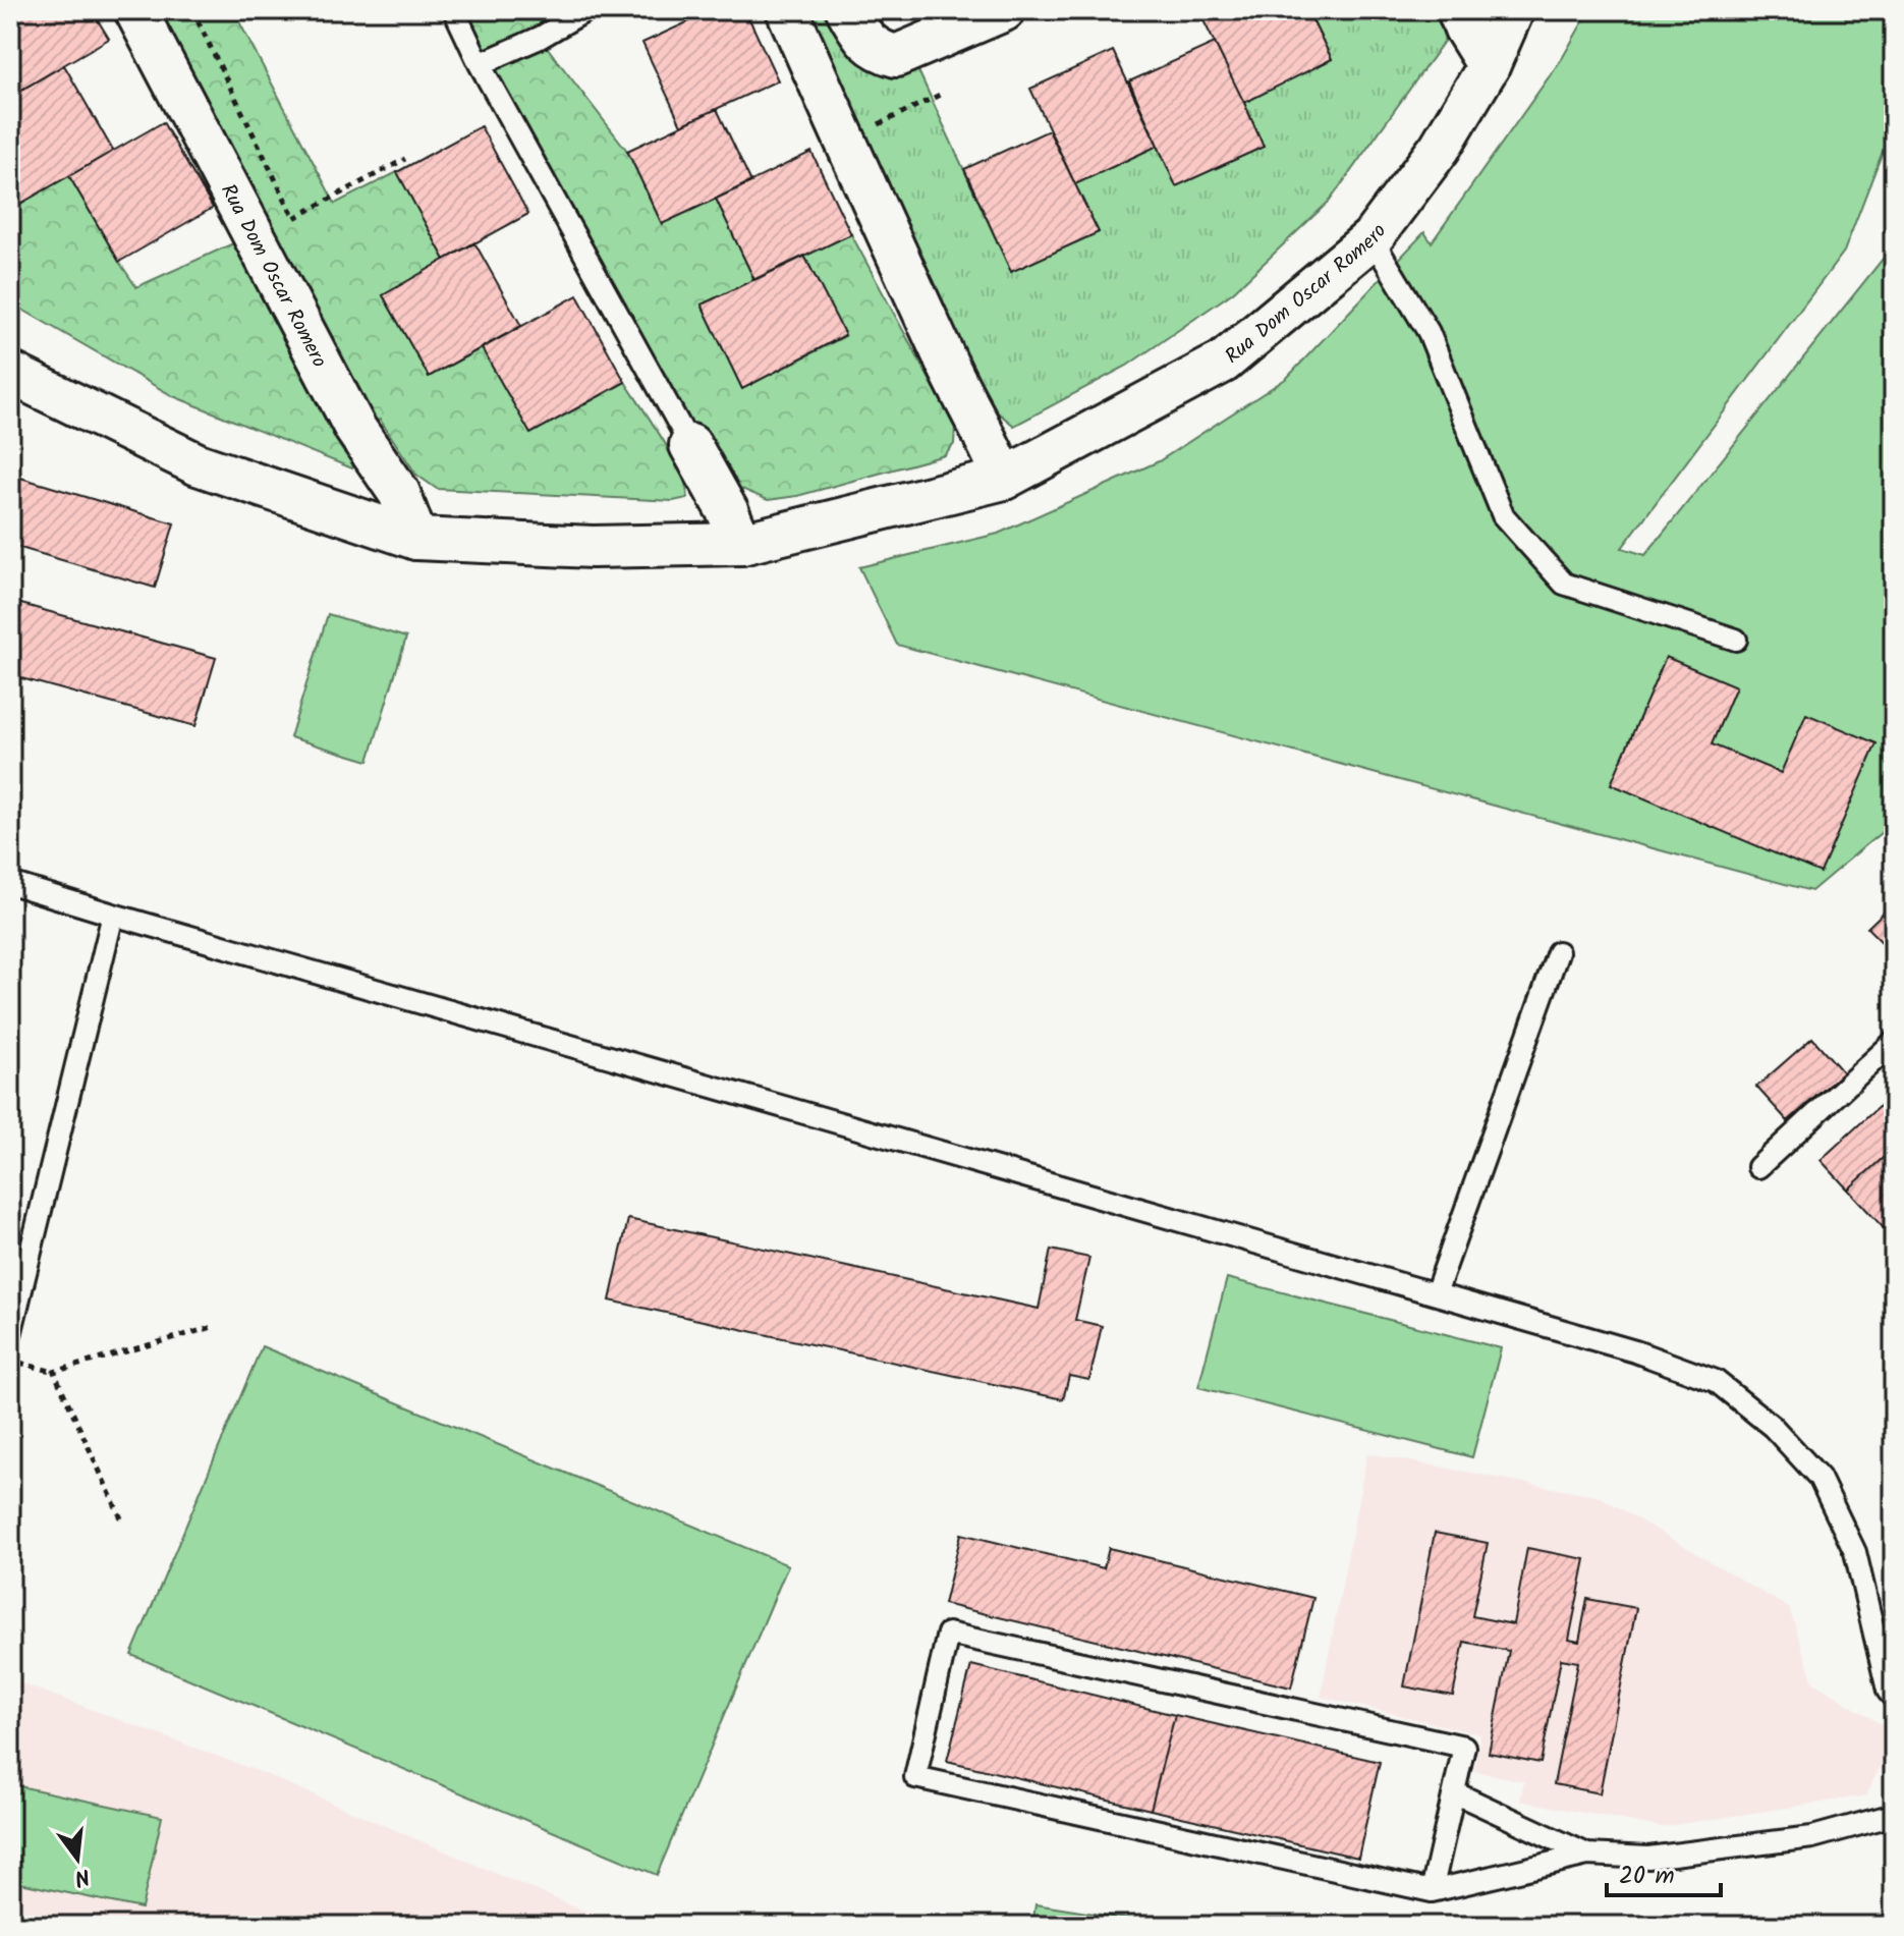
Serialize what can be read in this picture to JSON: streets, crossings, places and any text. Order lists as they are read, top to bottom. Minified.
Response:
{"streets":{"street":["Rua Dom Oscar Romero"]},"scale_bar":"20 m","north":"bottom"}
